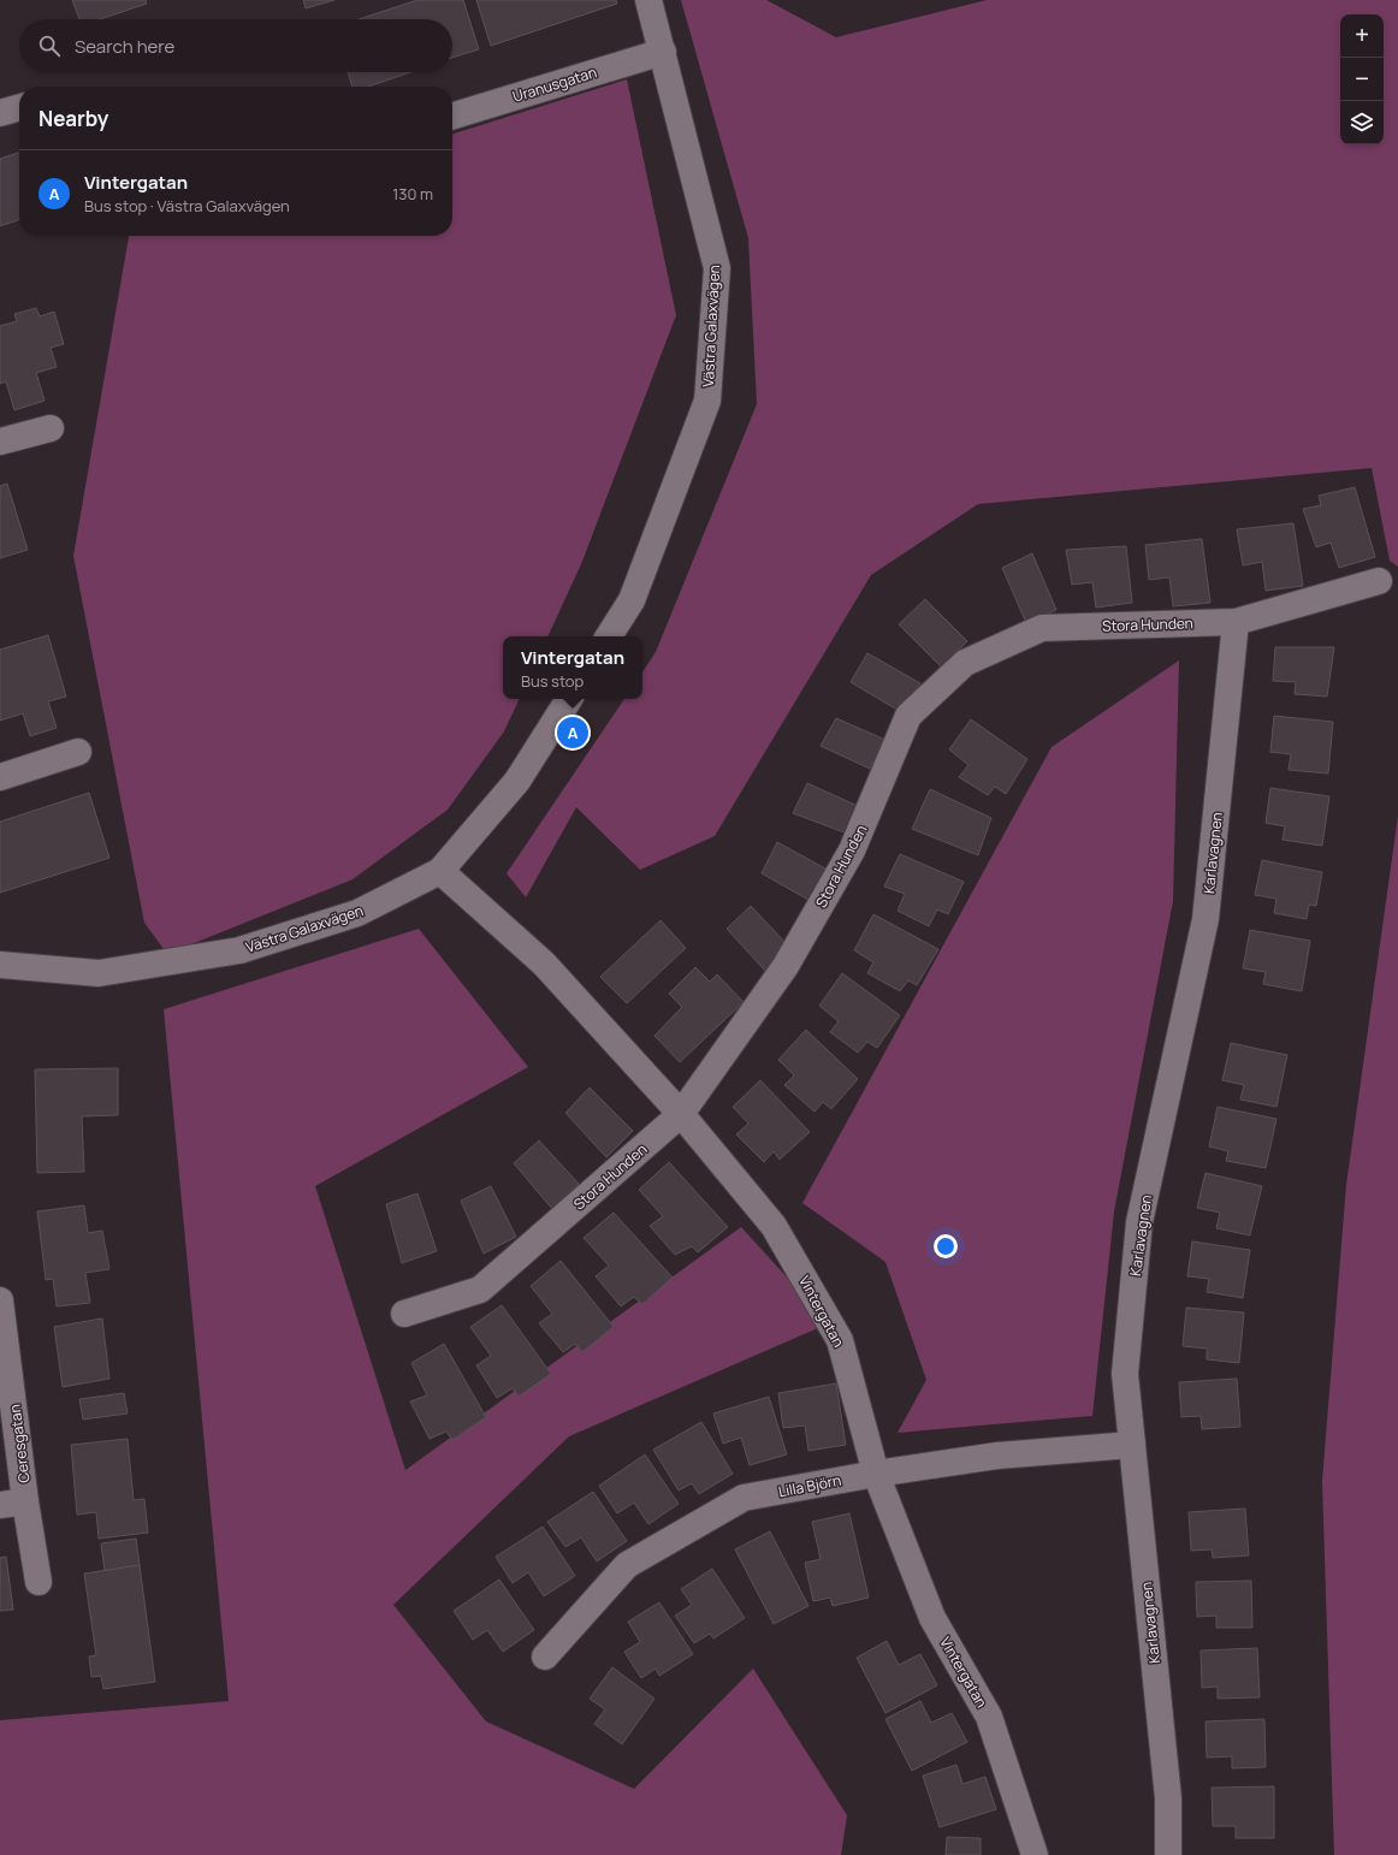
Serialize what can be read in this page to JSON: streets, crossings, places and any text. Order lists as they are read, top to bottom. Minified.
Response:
{"streets":{"street":["Uranusgatan","Västra Galaxvägen","Stora Hunden","Karlavagnen","Vintergatan","Ceresgatan","Lilla Björn"]},"crossings":[["Uranusgatan","Västra Galaxvägen"],["Västra Galaxvägen","Vintergatan"],["Stora Hunden","Karlavagnen"],["Stora Hunden","Vintergatan"],["Karlavagnen","Lilla Björn"],["Vintergatan","Lilla Björn"]],"page":{"map_buttons":["+","−"],"search":"Search here","heading":"Nearby","list":[{"mark":"A","name":"Vintergatan","note":"Bus stop · Västra Galaxvägen","value":"130 m"}],"popup":["Vintergatan","Bus stop"],"pins":"A"}}
